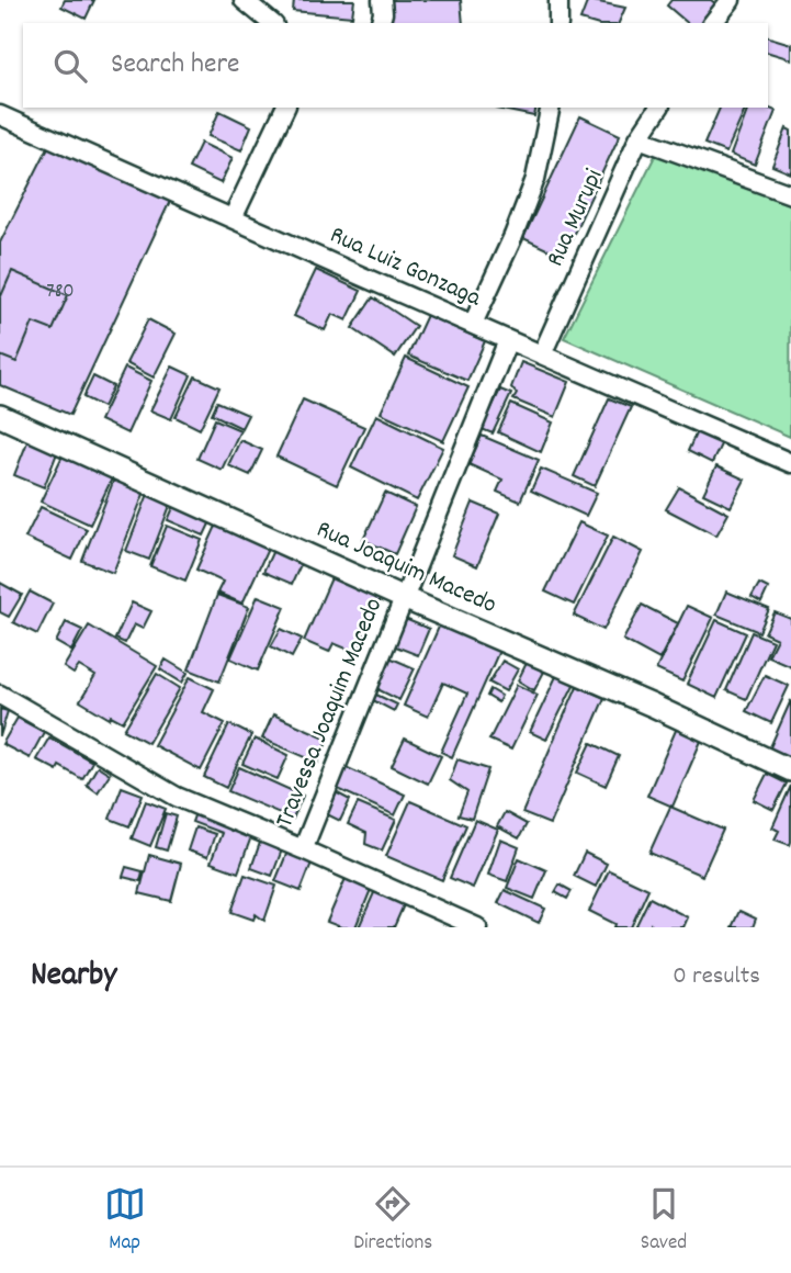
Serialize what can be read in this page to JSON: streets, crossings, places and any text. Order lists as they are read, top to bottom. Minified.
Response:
{"streets":{"street":["Rua Murupi","Rua Luiz Gonzaga","Rua Joaquim Macedo","Travessa Joaquim Macedo"]},"crossings":[["Rua Murupi","Rua Luiz Gonzaga"],["Rua Luiz Gonzaga","Travessa Joaquim Macedo"],["Rua Joaquim Macedo","Travessa Joaquim Macedo"]],"house_numbers":["780"],"page":{"search":"Search here","heading":["Nearby","0 results"],"nav":["Map","Directions","Saved"]}}
